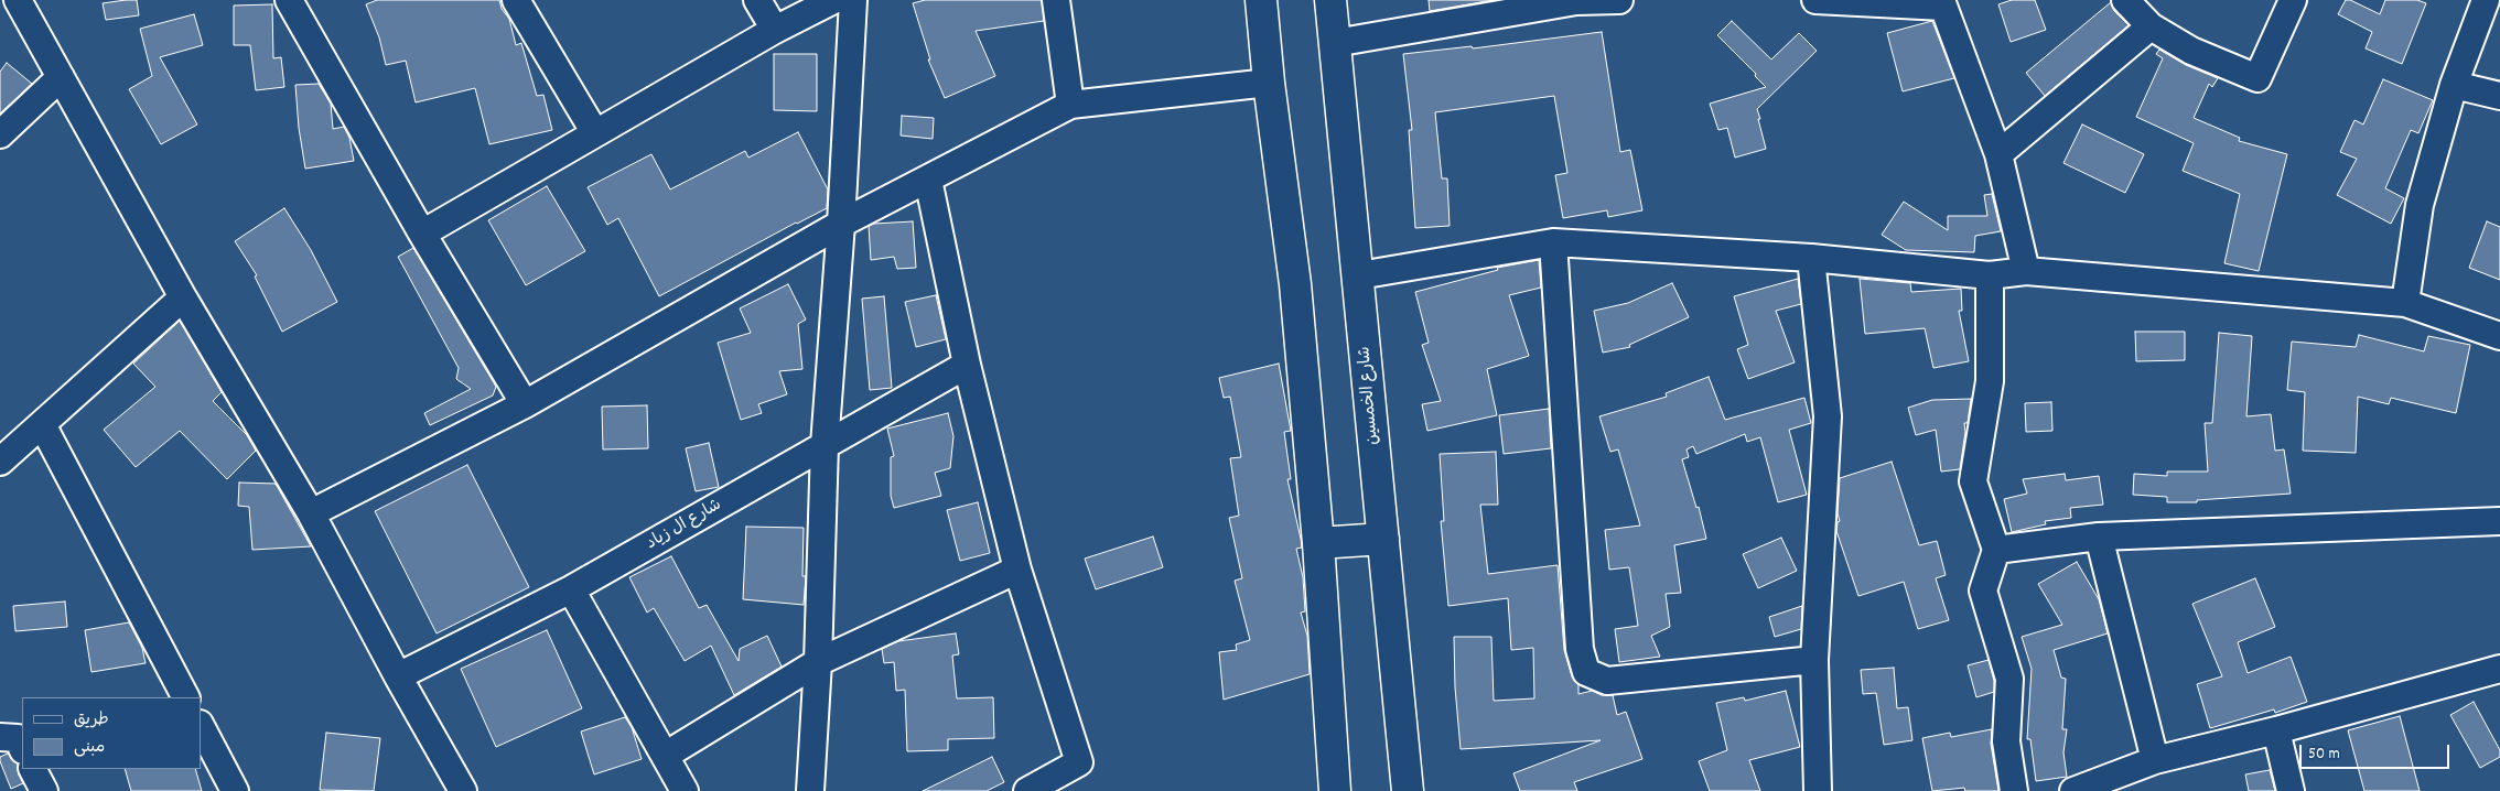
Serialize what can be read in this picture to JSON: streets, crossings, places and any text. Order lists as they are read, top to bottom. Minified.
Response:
{"streets":{"main road":["شارع الخمسين"],"street":["شارع ال زياد"]},"legend":["طريق","مبنى"],"scale_bar":"50 m"}
